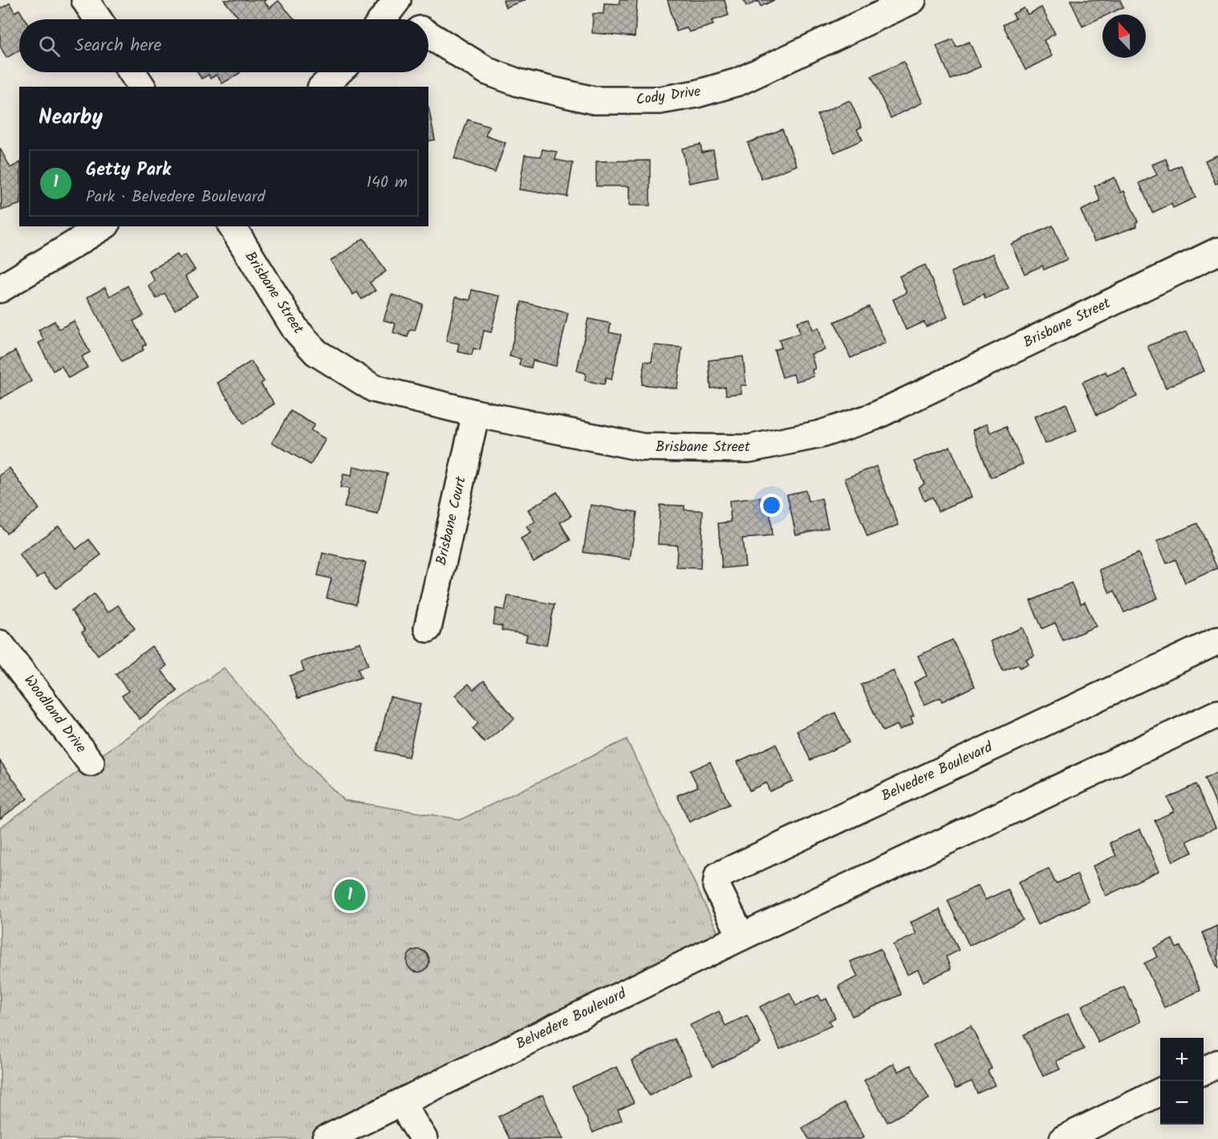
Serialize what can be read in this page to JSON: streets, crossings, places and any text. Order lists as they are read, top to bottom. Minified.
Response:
{"streets":{"street":["Cody Drive","Brisbane Street","Brisbane Court","Woodland Drive","Belvedere Boulevard"]},"crossings":[["Brisbane Street","Brisbane Court"]],"north":"top","page":{"search":"Search here","heading":"Nearby","list":[{"mark":"1","name":"Getty Park","note":"Park · Belvedere Boulevard","value":"140 m"}],"pins":"1","map_buttons":["+","−"]}}
